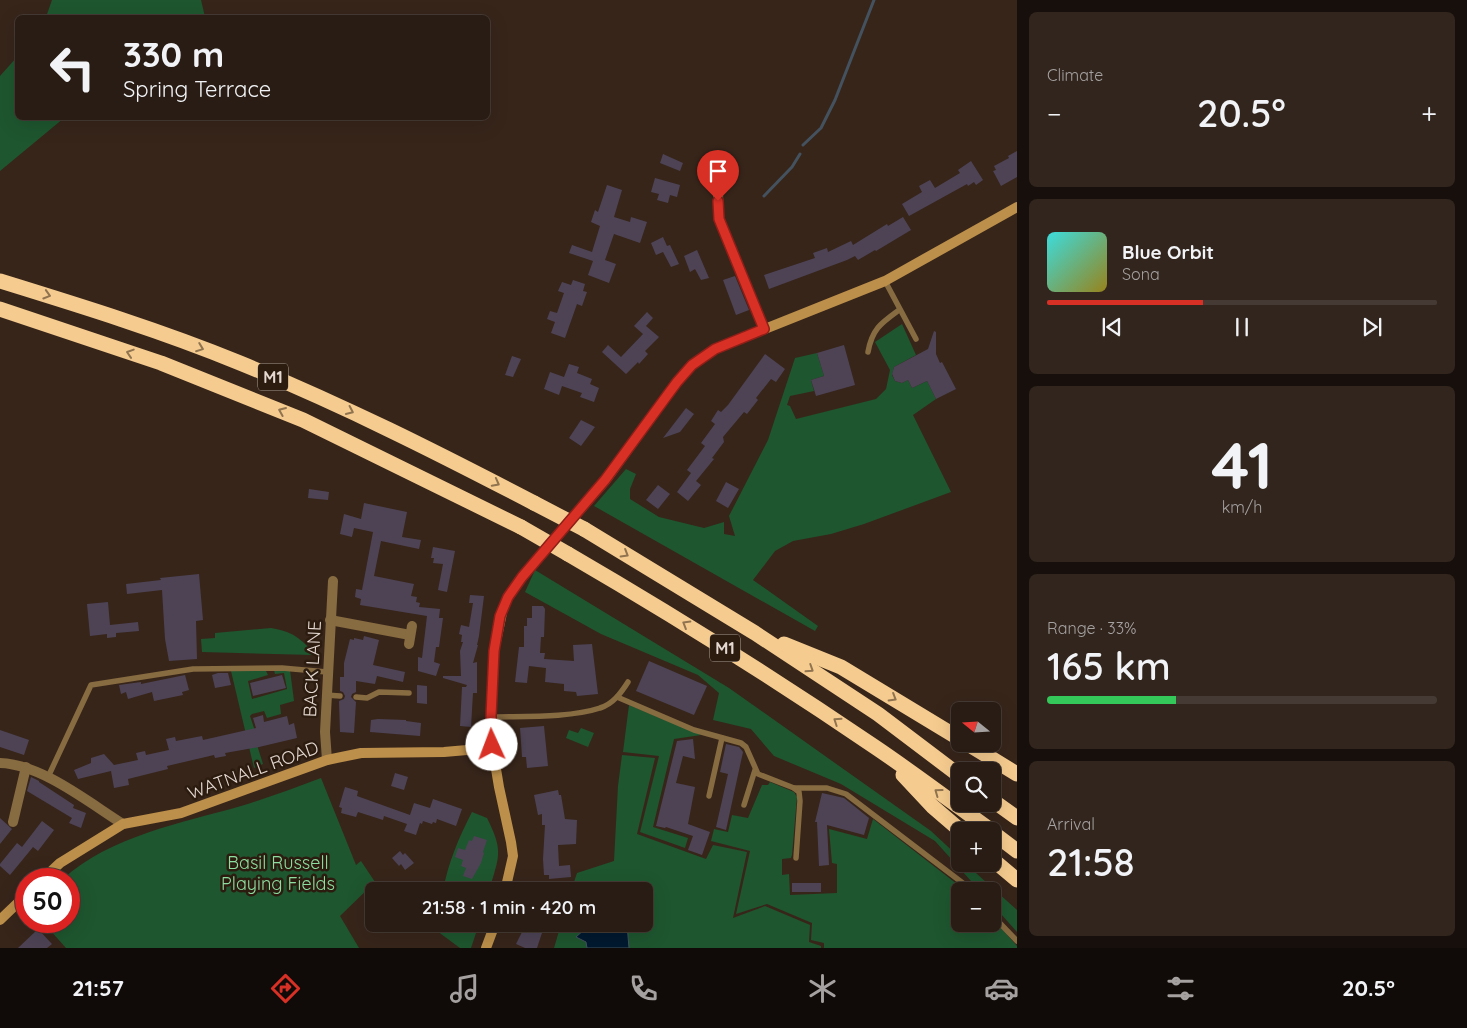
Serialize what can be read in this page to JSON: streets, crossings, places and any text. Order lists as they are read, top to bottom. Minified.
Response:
{"streets":{"highway":["M1"],"main road":["WATNALL ROAD"],"street":["BACK LANE"]},"crossings":[["BACK LANE","WATNALL ROAD"]],"parks":["Basil Russell Playing Fields"],"north":"left","page":{"tile":["Climate",["41","km/h"],["Range · 33%","165 km"],["Arrival","21:58"]],"turn":["330 m","Spring Terrace"],"heat":["−","20.5°","+"],"song":["Blue Orbit","Sona"],"map_buttons":["+","−"],"limit":"50","trip":"21:58 · 1 min · 420 m","tabs":["21:57","20.5°"]}}
